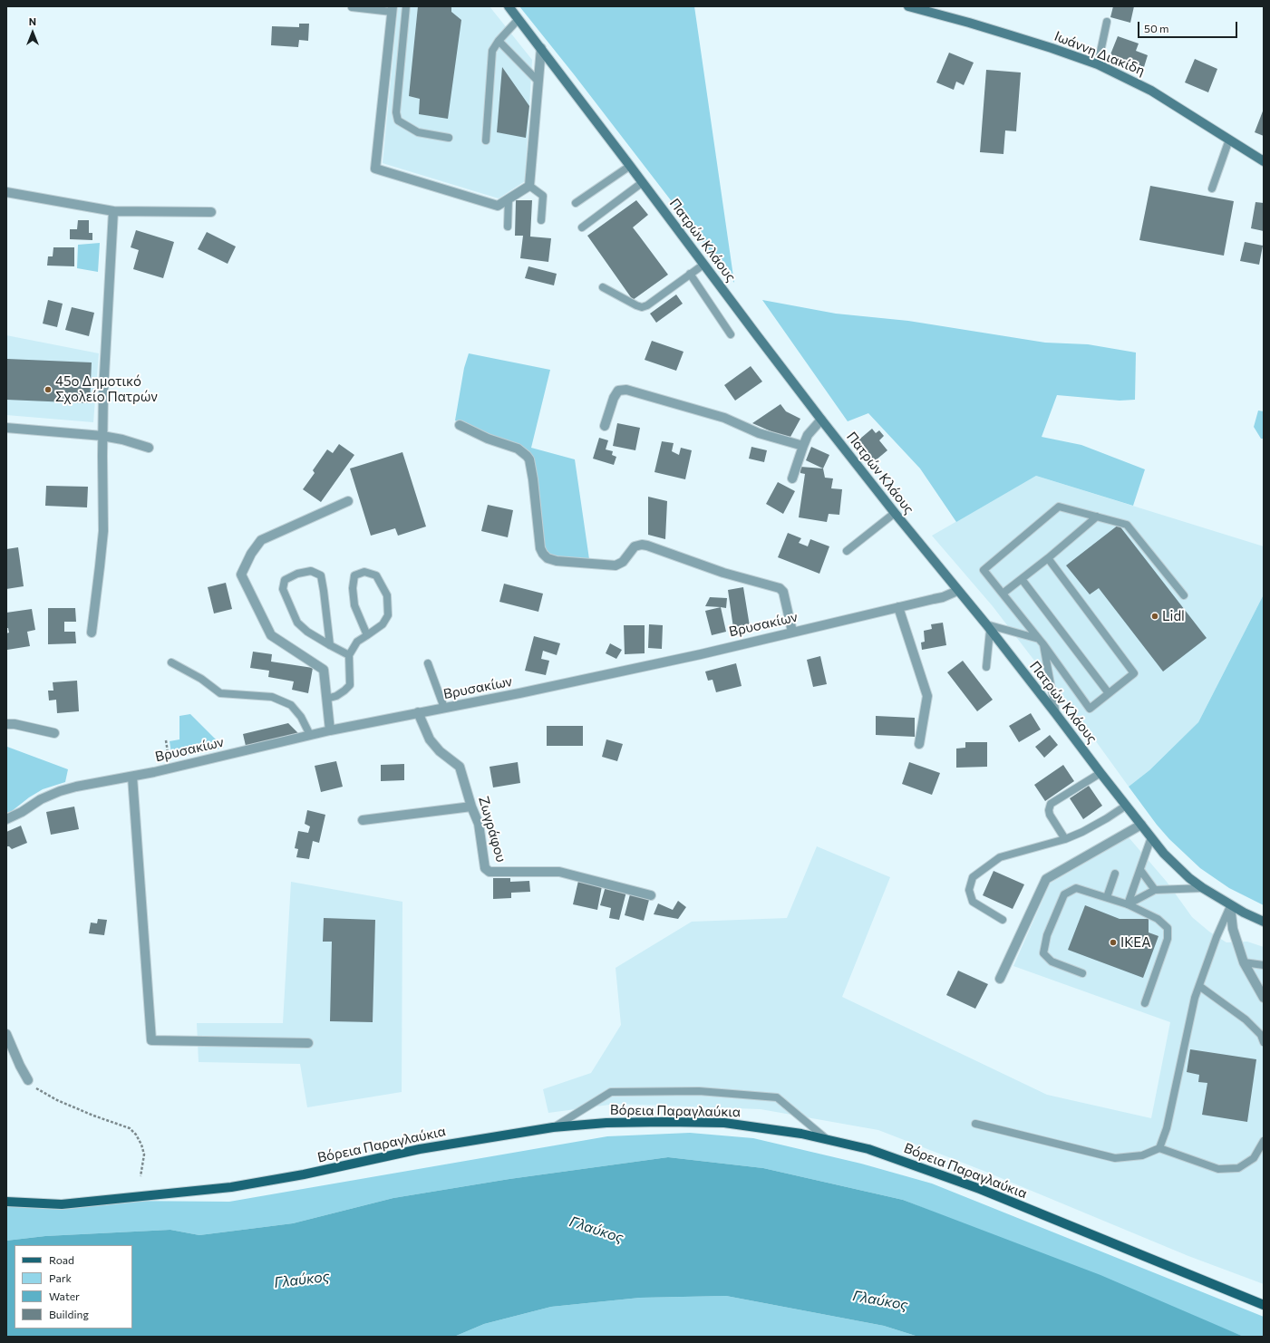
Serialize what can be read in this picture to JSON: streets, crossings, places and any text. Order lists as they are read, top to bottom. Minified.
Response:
{"streets":{"main road":["Ιωάννη Διακίδη","Πατρών Κλάους","Βόρεια Παραγλαύκια"],"street":["Βρυσακίων","Ζωγράφου"]},"crossings":[["Πατρών Κλάους","Βρυσακίων"],["Βρυσακίων","Ζωγράφου"]],"water":["Γλαύκος"],"places":["45ο Δημοτικό Σχολείο Πατρών","Lidl","IKEA"],"legend":["Road","Park","Water","Building"],"scale_bar":"50 m","north":"top"}
